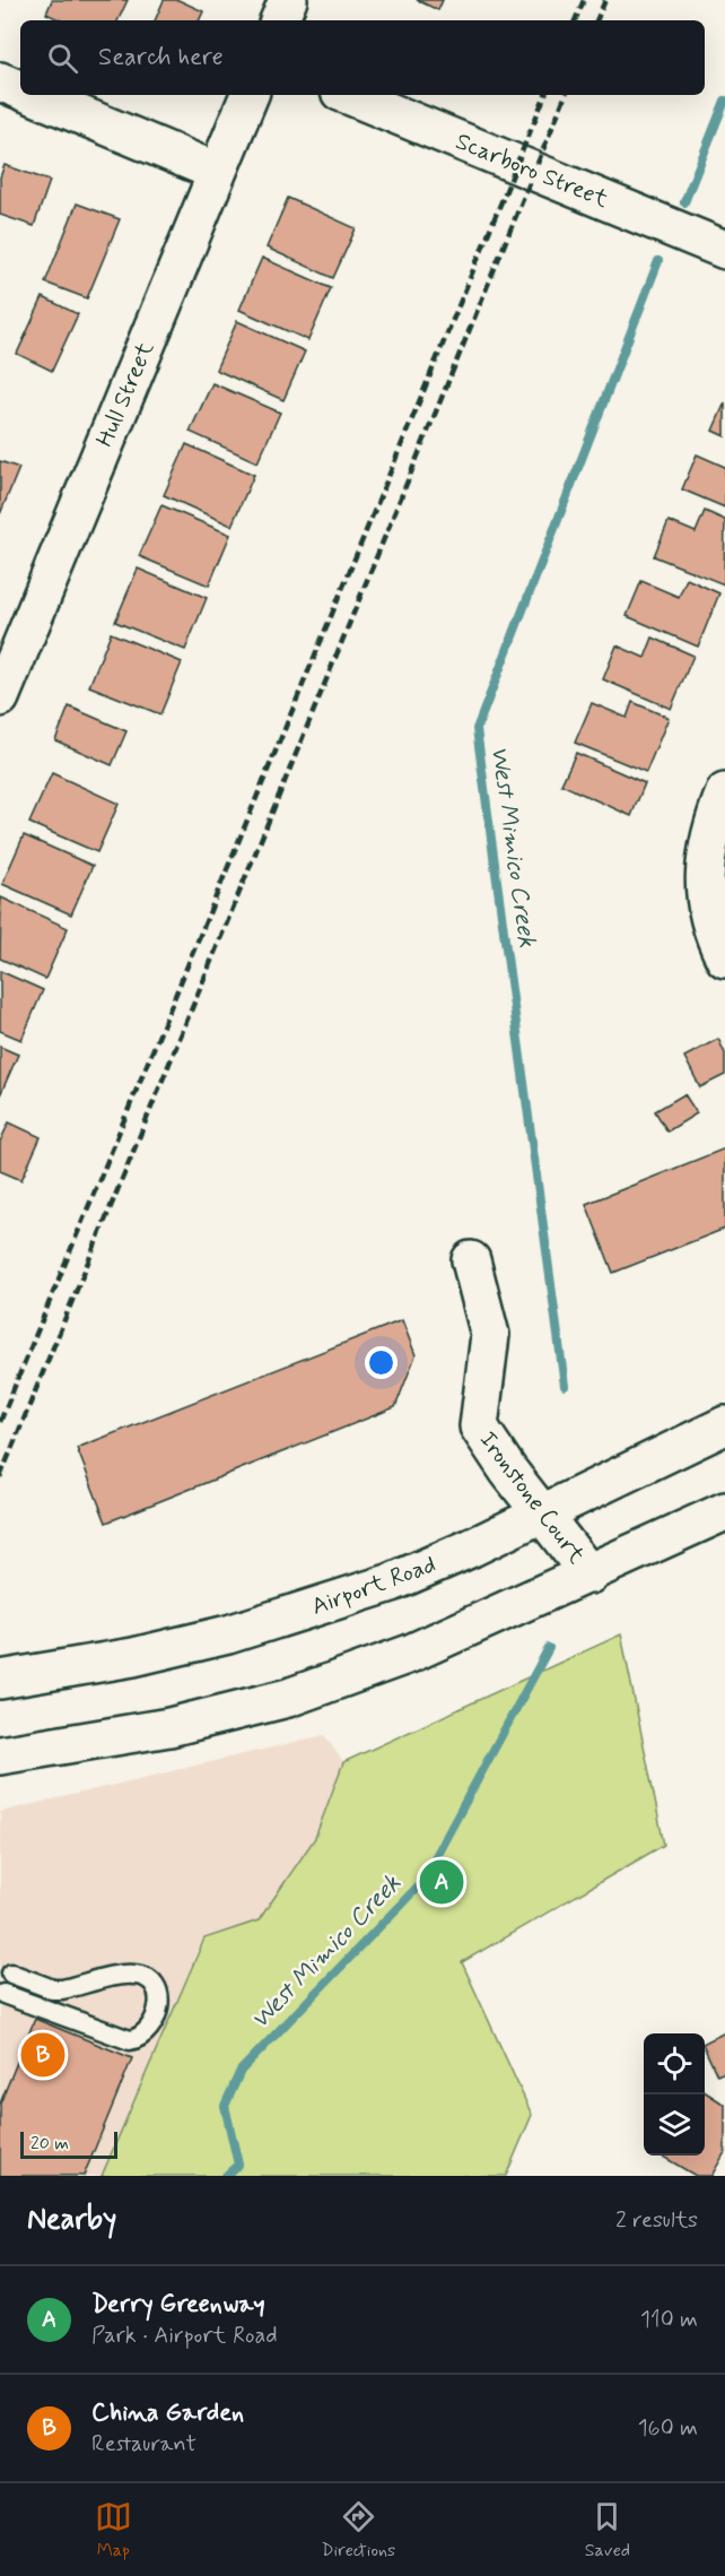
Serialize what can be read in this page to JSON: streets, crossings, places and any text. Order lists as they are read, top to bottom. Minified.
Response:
{"streets":{"street":["Scarboro Street","Hull Street","Ironstone Court","Airport Road"]},"crossings":[["Ironstone Court","Airport Road"]],"water":["West Mimico Creek"],"scale_bar":"20 m","page":{"search":"Search here","pins":["A","B"],"scale":"20 m","heading":["Nearby","2 results"],"list":[{"mark":"A","name":"Derry Greenway","note":"Park · Airport Road","value":"110 m"},{"mark":"B","name":"China Garden","note":"Restaurant","value":"160 m"}],"nav":["Map","Directions","Saved"]}}
